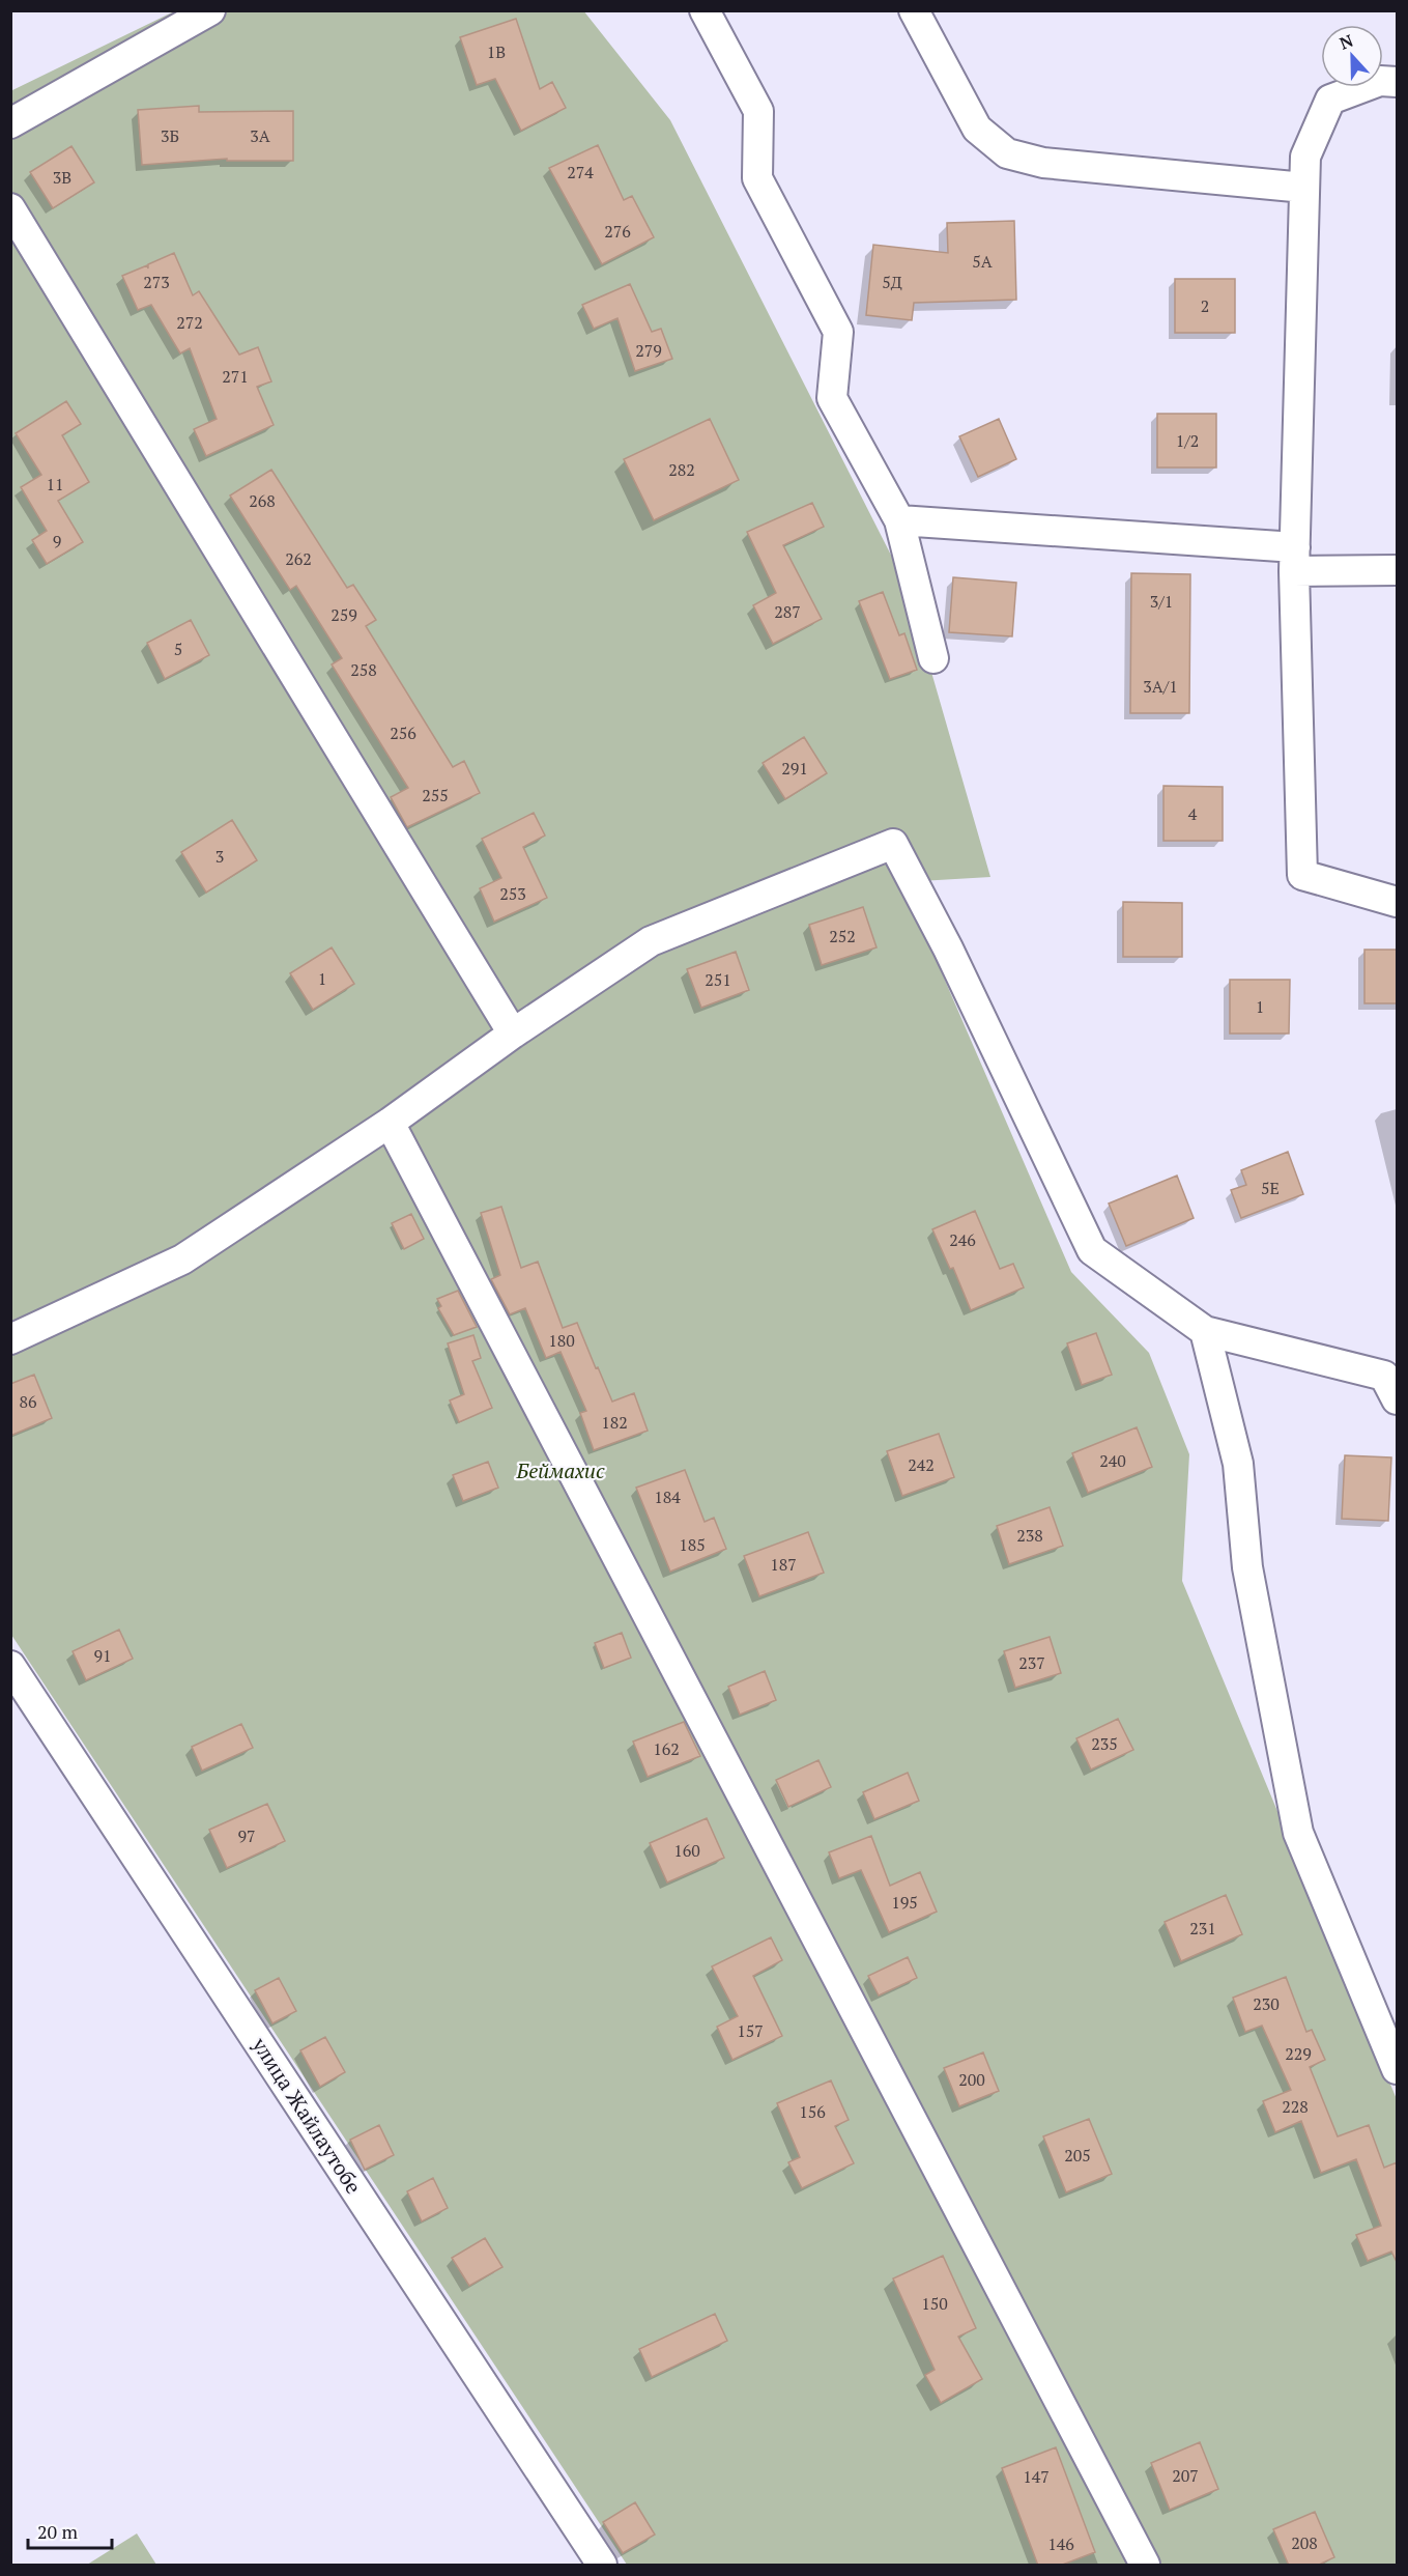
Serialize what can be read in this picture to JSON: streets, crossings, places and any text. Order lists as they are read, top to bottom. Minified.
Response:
{"streets":{"street":["улица Жайлаутобе"]},"parks":["Беймахис"],"house_numbers":["1В","3Б","3А","274","3В","276","5А","273","5Д","2","272","279","271","1/2","282","11","268","9","262","3/1","287","259","5","258","3А/1","256","291","255","4","3","253","252","1","251","1","5Е","246","180","86","182","240","242","184","238","185","187","91","237","235","162","97","160","195","231","230","157","229","200","228","156","205","150","207","147","208","146"],"scale_bar":"20 m","north":"top"}
